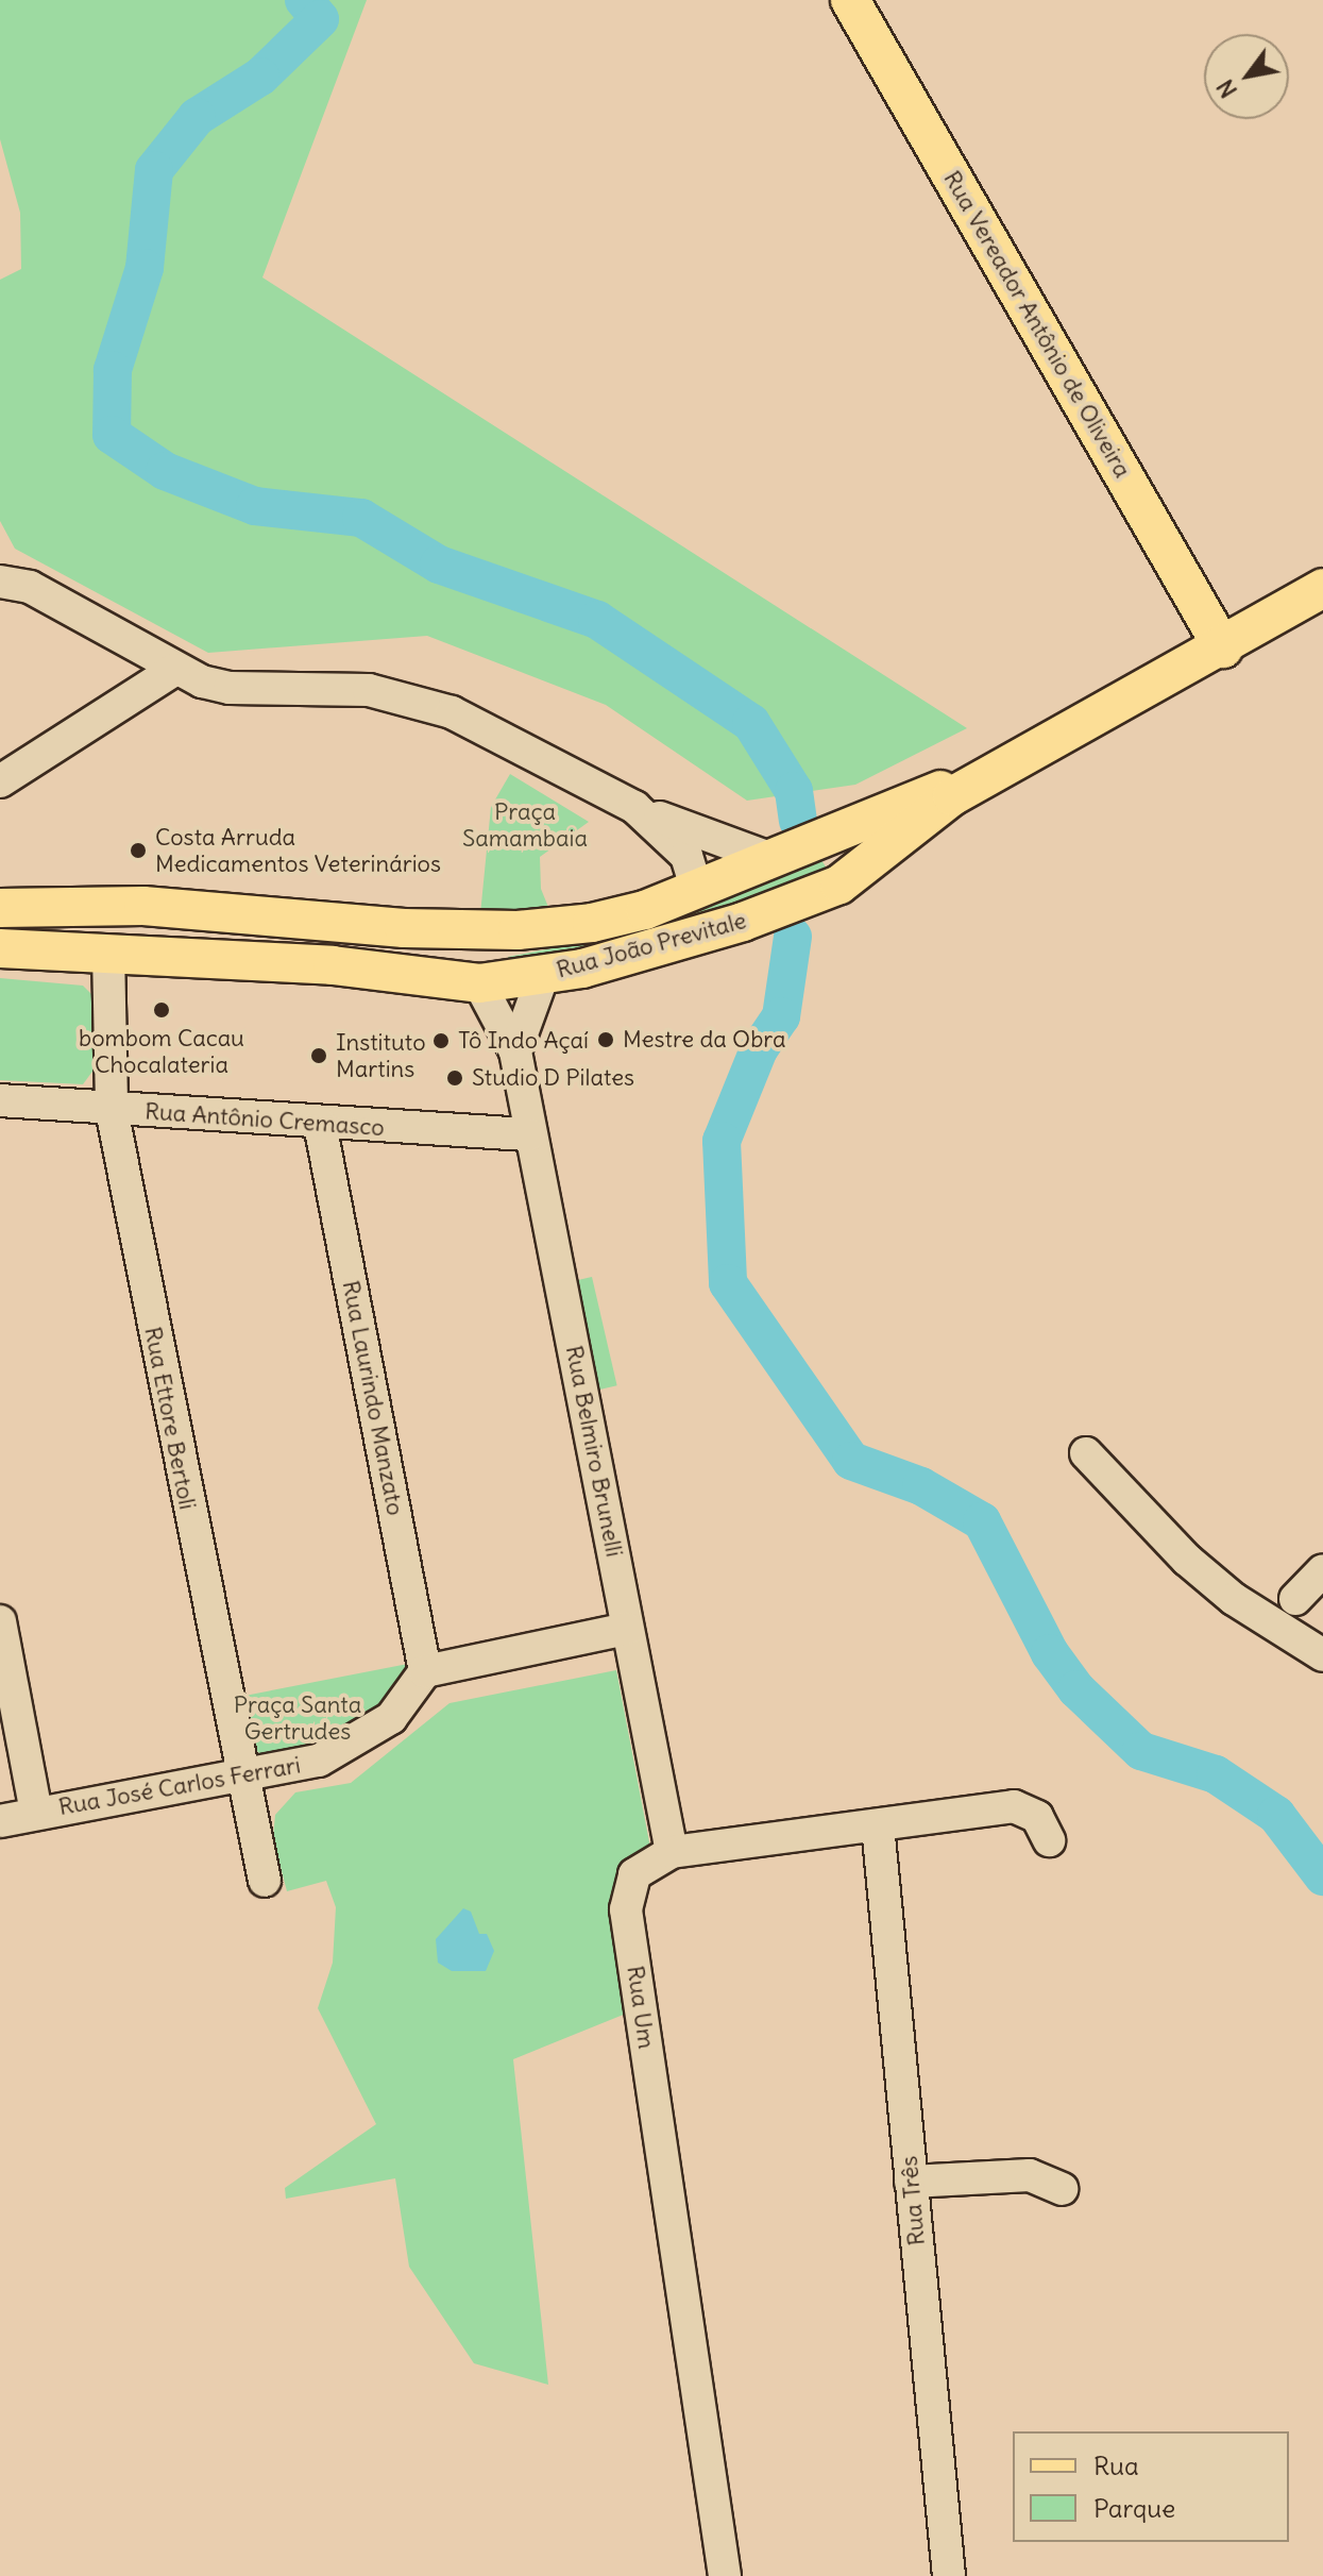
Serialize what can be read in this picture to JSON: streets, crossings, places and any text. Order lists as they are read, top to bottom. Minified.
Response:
{"streets":{"main road":["Rua Vereador Antônio de Oliveira","Rua João Previtale"],"street":["Rua Antônio Cremasco","Rua Laurindo Manzato","Rua Ettore Bertoli","Rua Belmiro Brunelli","Rua José Carlos Ferrari","Rua Um","Rua Três"]},"crossings":[["Rua Vereador Antônio de Oliveira","Rua João Previtale"],["Rua João Previtale","Rua Ettore Bertoli"],["Rua João Previtale","Rua Belmiro Brunelli"],["Rua Antônio Cremasco","Rua Laurindo Manzato"],["Rua Antônio Cremasco","Rua Ettore Bertoli"],["Rua Antônio Cremasco","Rua Belmiro Brunelli"],["Rua Laurindo Manzato","Rua José Carlos Ferrari"],["Rua Ettore Bertoli","Rua José Carlos Ferrari"],["Rua Belmiro Brunelli","Rua Um"],["Rua Um","Rua Três"]],"parks":["Praça Samambaia","Praça Santa Gertrudes"],"places":["Costa Arruda Medicamentos Veterinários","bombom Cacau Chocalateria","Mestre da Obra","Tô Indo Açaí","Instituto Martins","Studio D Pilates"],"legend":["Rua","Parque"],"north":"bottom left"}
